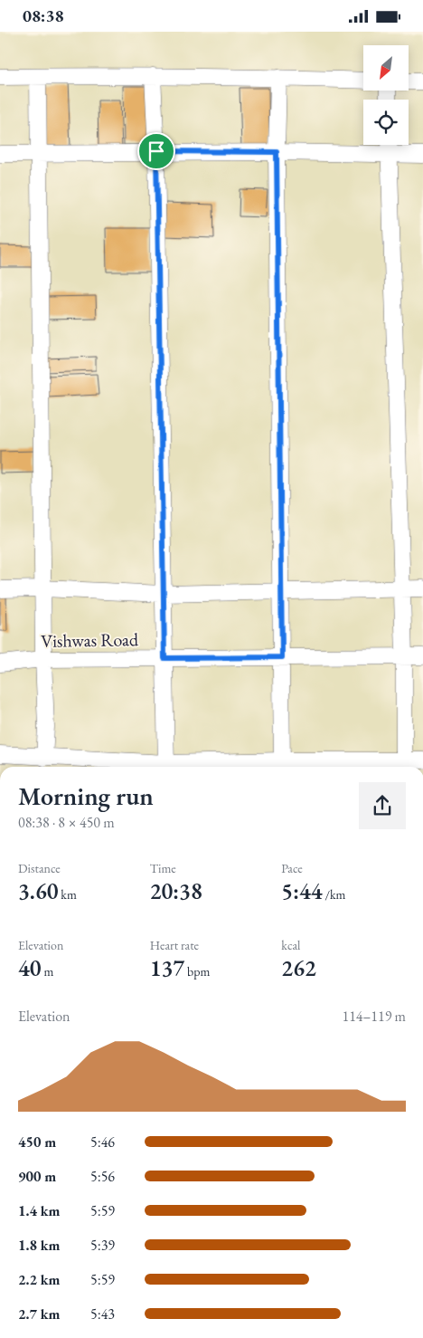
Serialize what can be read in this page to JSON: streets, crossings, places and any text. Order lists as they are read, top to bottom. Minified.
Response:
{"streets":{"street":["Vishwas Road"]},"north":"bottom left","page":{"status":"08:38","heading":["Morning run","08:38 · 8 × 450 m"],"stats":[["Distance","3.60 km"],["Time","20:38"],["Pace","5:44 /km"],["Elevation","40 m"],["Heart rate","137 bpm"],["kcal","262"]],"chart":["Elevation","114–119 m"],"list":[{"name":"450 m","note":"5:46"},{"name":"900 m","note":"5:56"},{"name":"1.4 km","note":"5:59"},{"name":"1.8 km","note":"5:39"},{"name":"2.2 km","note":"5:59"},{"name":"2.7 km","note":"5:43"}]}}
